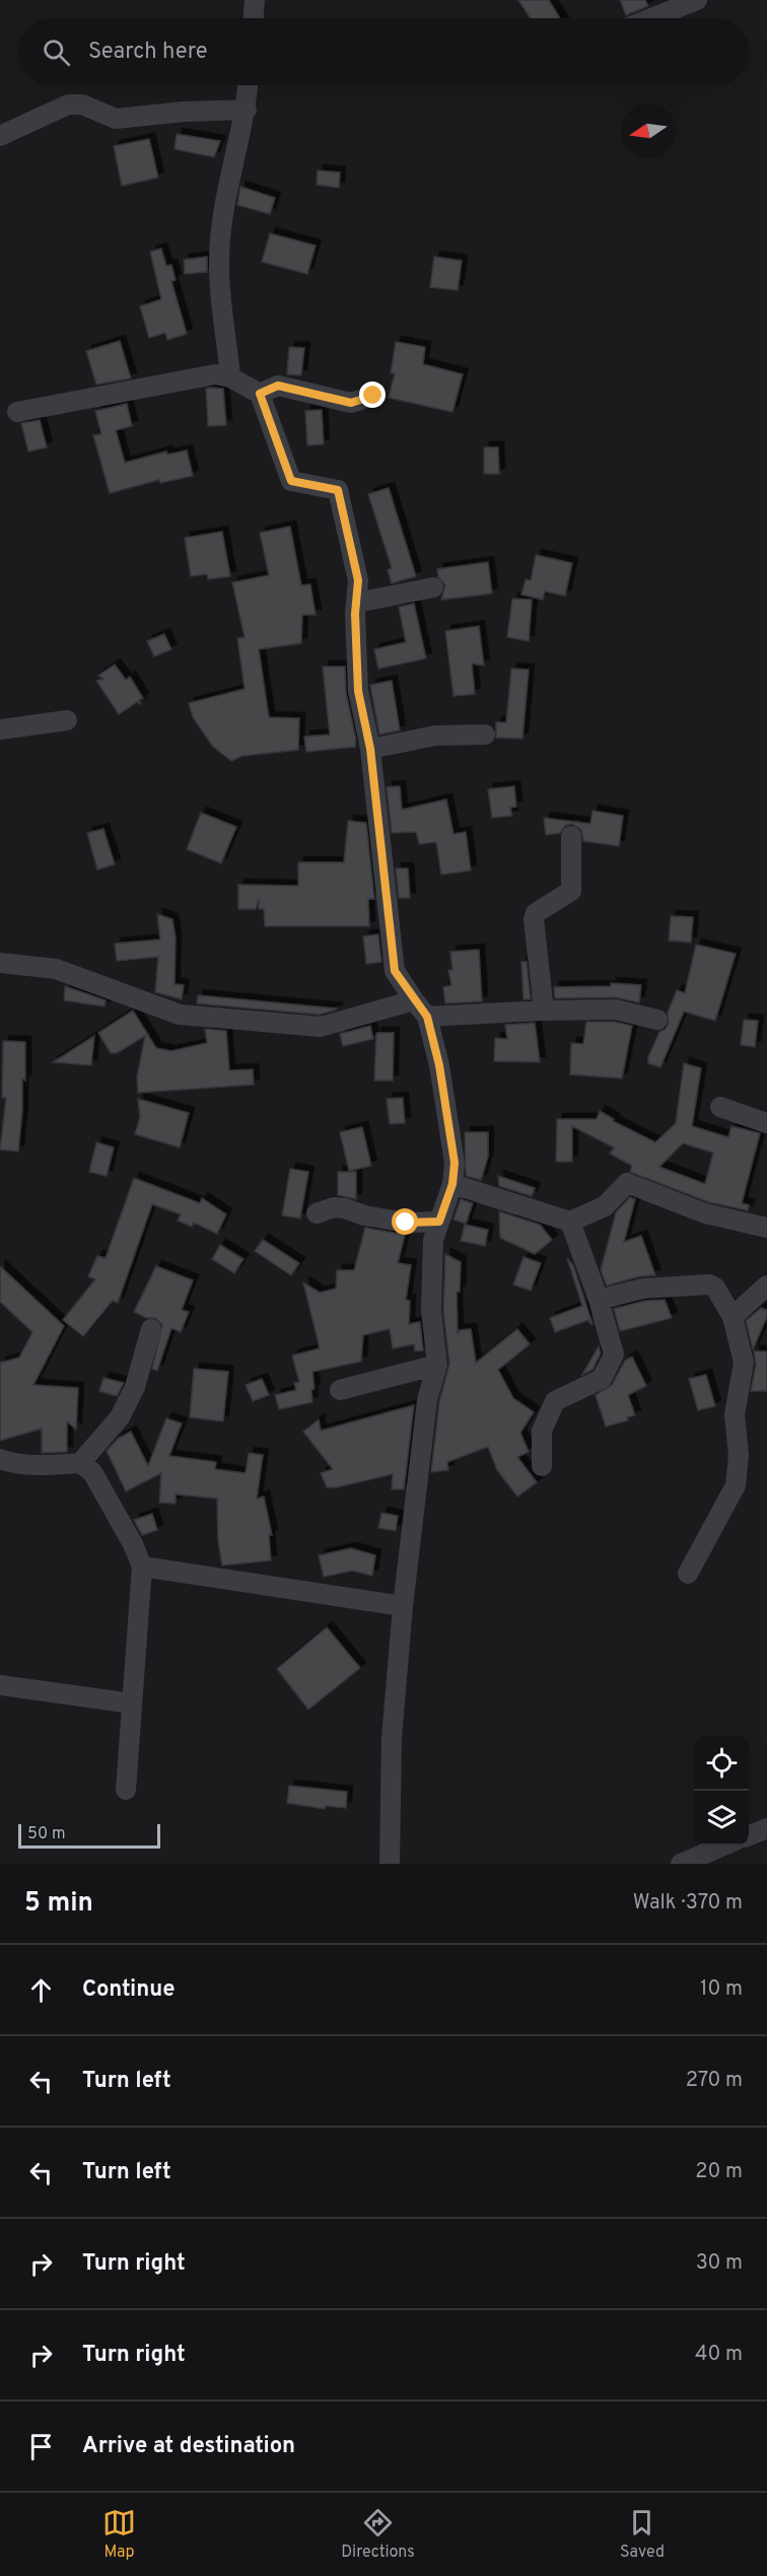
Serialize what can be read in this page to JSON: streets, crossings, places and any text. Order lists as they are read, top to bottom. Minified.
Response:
{"scale_bar":"50 m","north":"left","page":{"search":"Search here","scale":"50 m","heading":["5 min","Walk · 370 m"],"list":[["Continue","10 m"],["Turn left","270 m"],["Turn left","20 m"],["Turn right","30 m"],["Turn right","40 m"],"Arrive at destination"],"nav":["Map","Directions","Saved"]}}
